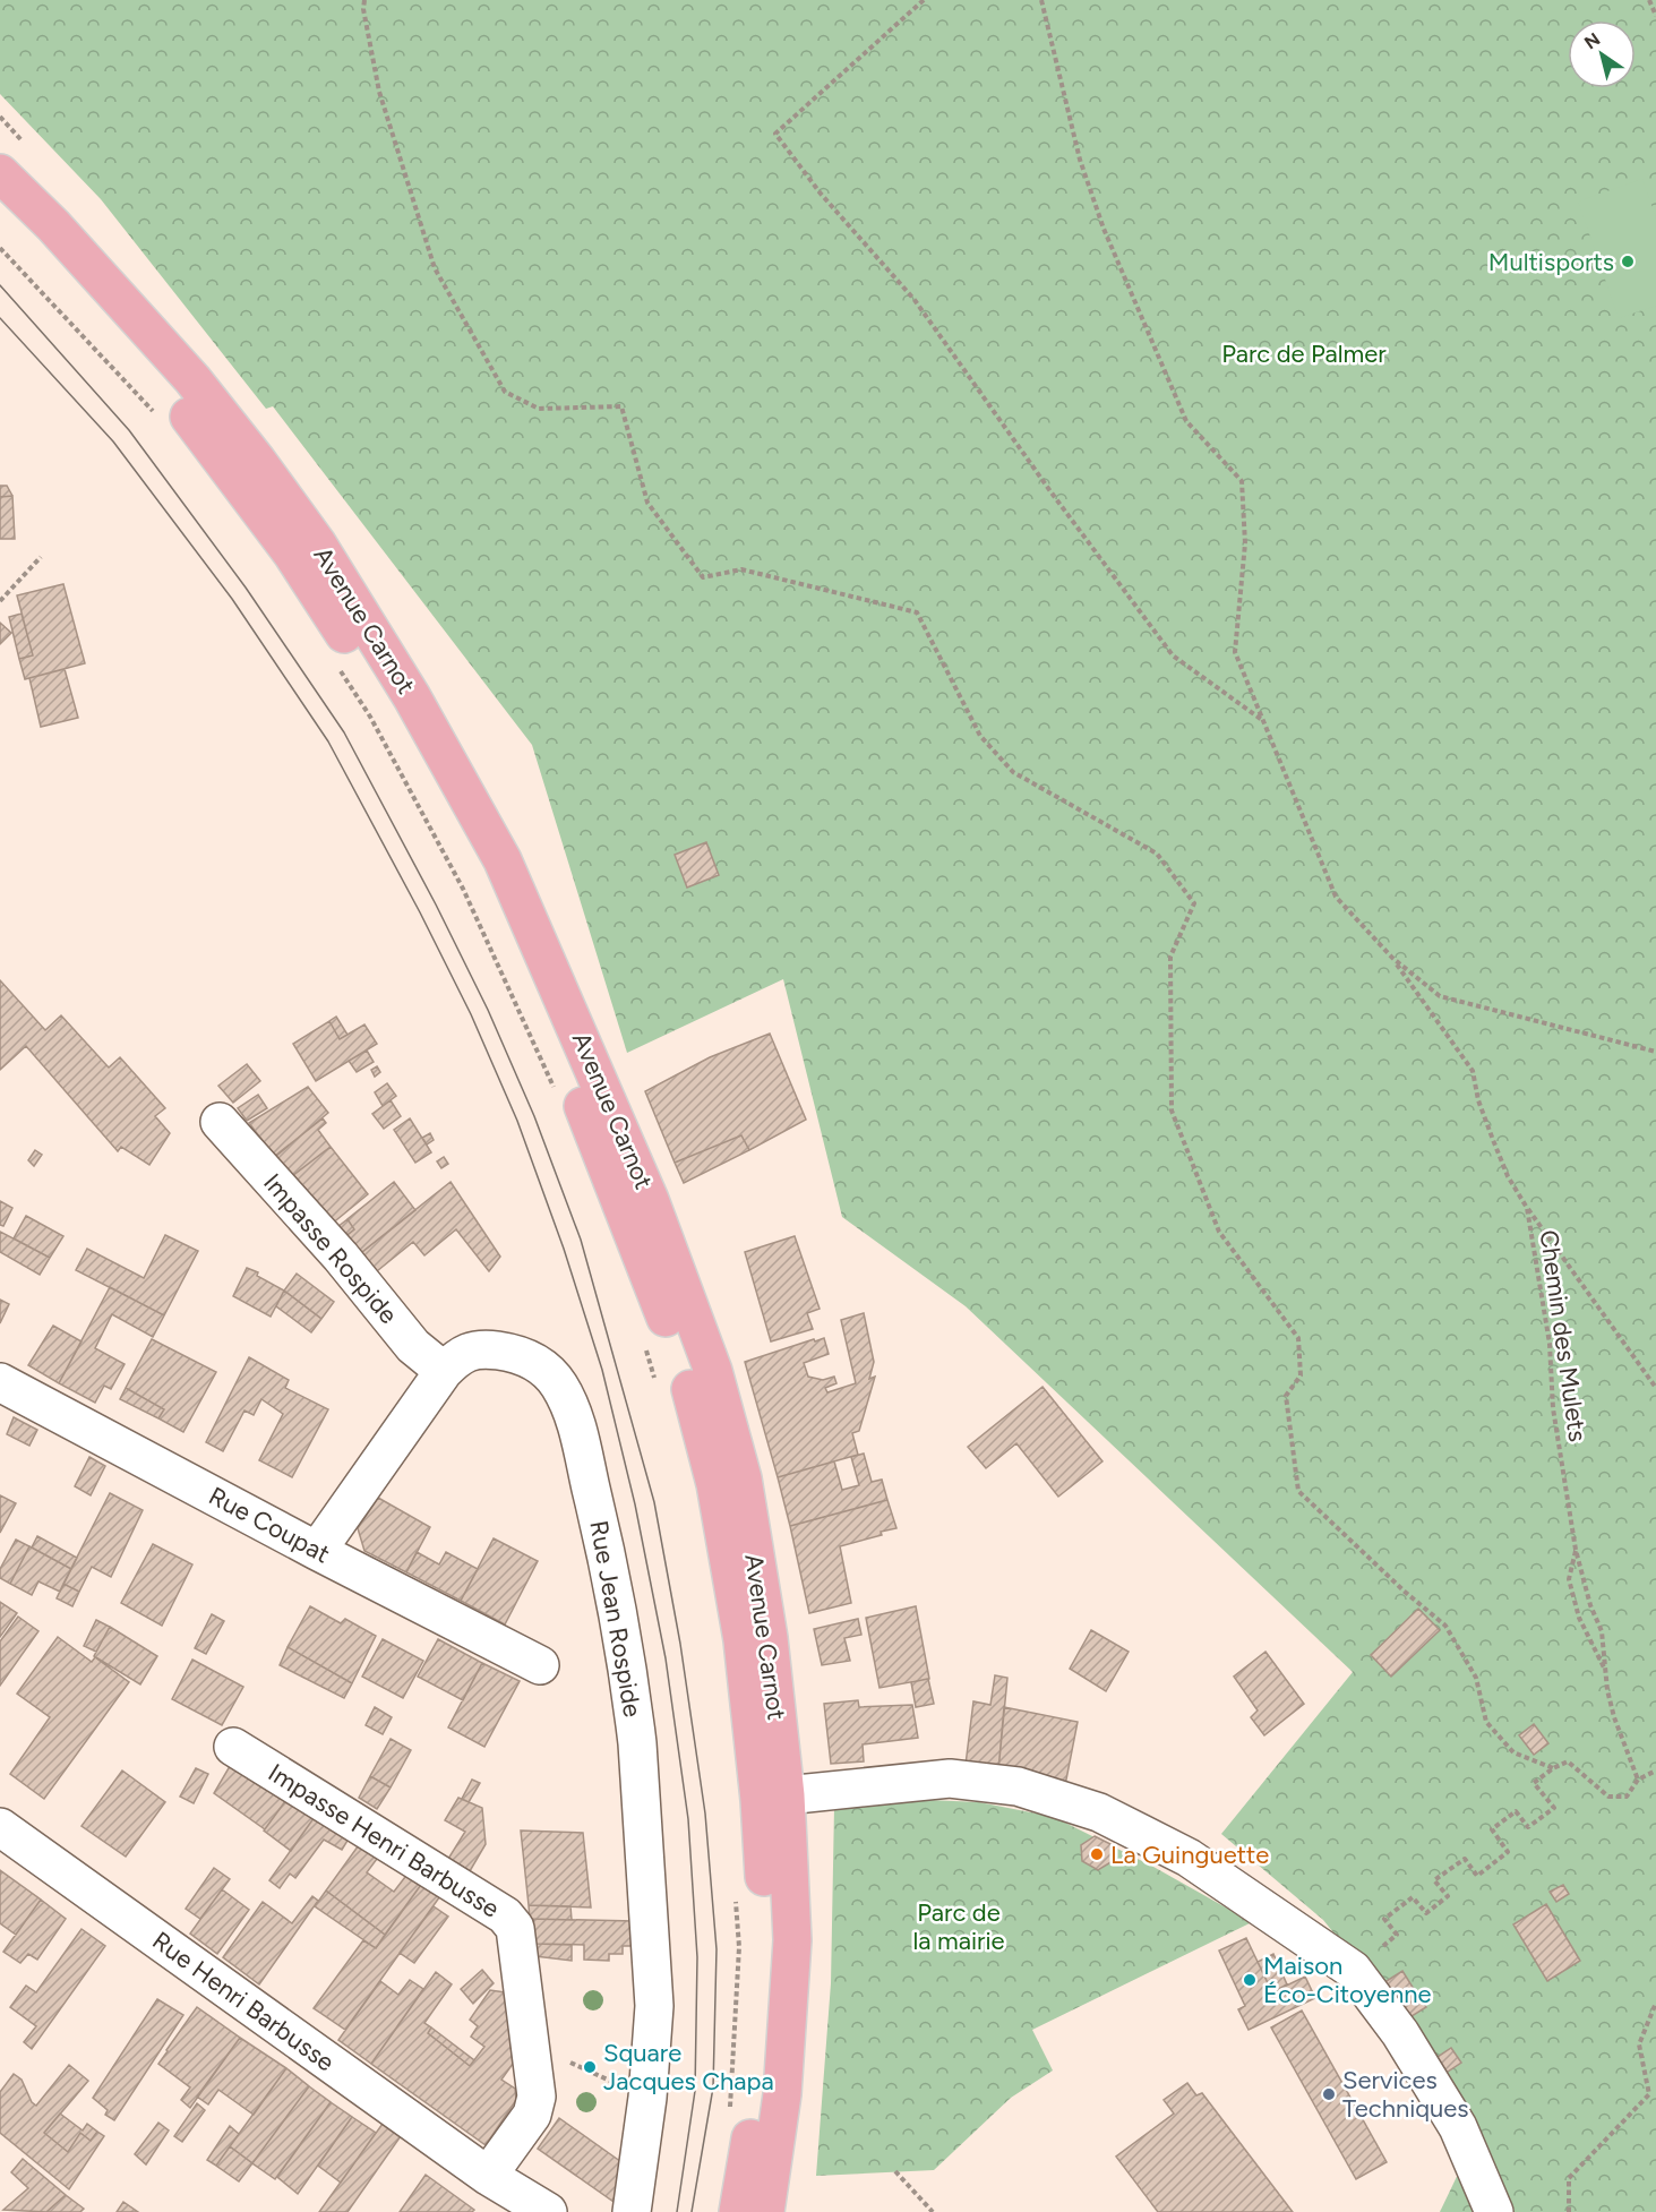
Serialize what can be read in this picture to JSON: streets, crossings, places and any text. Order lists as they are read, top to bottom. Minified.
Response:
{"streets":{"main road":["Avenue Carnot"],"street":["Impasse Rospide","Rue Coupat","Rue Jean Rospide","Impasse Henri Barbusse","Rue Henri Barbusse"],"path":["Chemin des Mulets"]},"crossings":[["Impasse Rospide","Rue Jean Rospide"],["Rue Coupat","Rue Jean Rospide"],["Impasse Henri Barbusse","Rue Henri Barbusse"]],"parks":["Parc de Palmer","Parc de la mairie"],"places":["Multisports","La Guinguette","Maison Éco-Citoyenne","Square Jacques Chapa","Services Techniques"],"north":"top left"}
